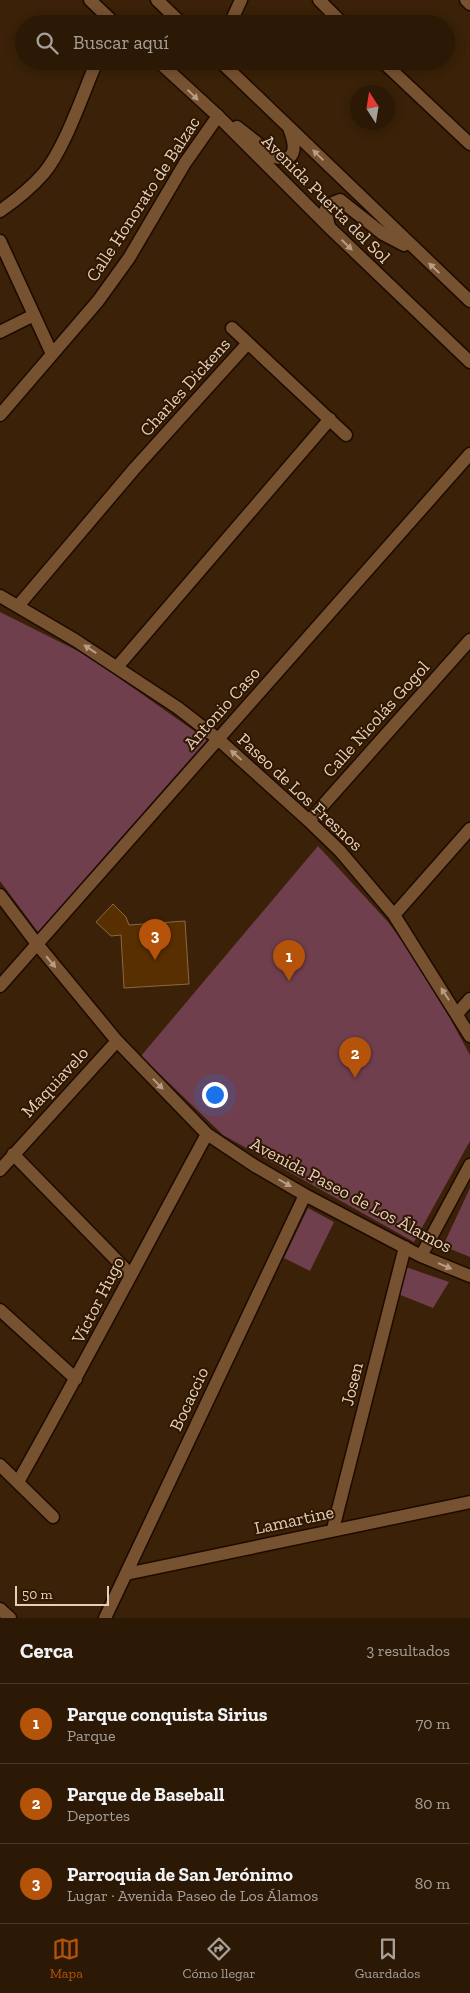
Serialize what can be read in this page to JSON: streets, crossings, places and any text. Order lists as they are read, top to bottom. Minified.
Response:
{"streets":{"street":["Calle Honorato de Balzac","Avenida Puerta del Sol","Charles Dickens","Antonio Caso","Calle Nicolás Gogol","Paseo de Los Fresnos","Maquiavelo","Avenida Paseo de Los Álamos","Víctor Hugo","Josen","Bocaccio","Lamartine"]},"crossings":[["Calle Honorato de Balzac","Avenida Puerta del Sol"],["Charles Dickens","Paseo de Los Fresnos"],["Antonio Caso","Paseo de Los Fresnos"],["Antonio Caso","Avenida Paseo de Los Álamos"],["Calle Nicolás Gogol","Paseo de Los Fresnos"],["Maquiavelo","Avenida Paseo de Los Álamos"],["Avenida Paseo de Los Álamos","Víctor Hugo"],["Avenida Paseo de Los Álamos","Josen"],["Avenida Paseo de Los Álamos","Bocaccio"],["Josen","Lamartine"],["Bocaccio","Lamartine"]],"one_way":["Paseo de Los Fresnos","Avenida Paseo de Los Álamos"],"scale_bar":"50 m","north":"top","page":{"search":"Buscar aquí","pins":["3","1","2"],"scale":"50 m","heading":["Cerca","3 resultados"],"list":[{"mark":"1","name":"Parque conquista Sirius","note":"Parque","value":"70 m"},{"mark":"2","name":"Parque de Baseball","note":"Deportes","value":"80 m"},{"mark":"3","name":"Parroquia de San Jerónimo","note":"Lugar · Avenida Paseo de Los Álamos","value":"80 m"}],"nav":["Mapa","Cómo llegar","Guardados"]}}
